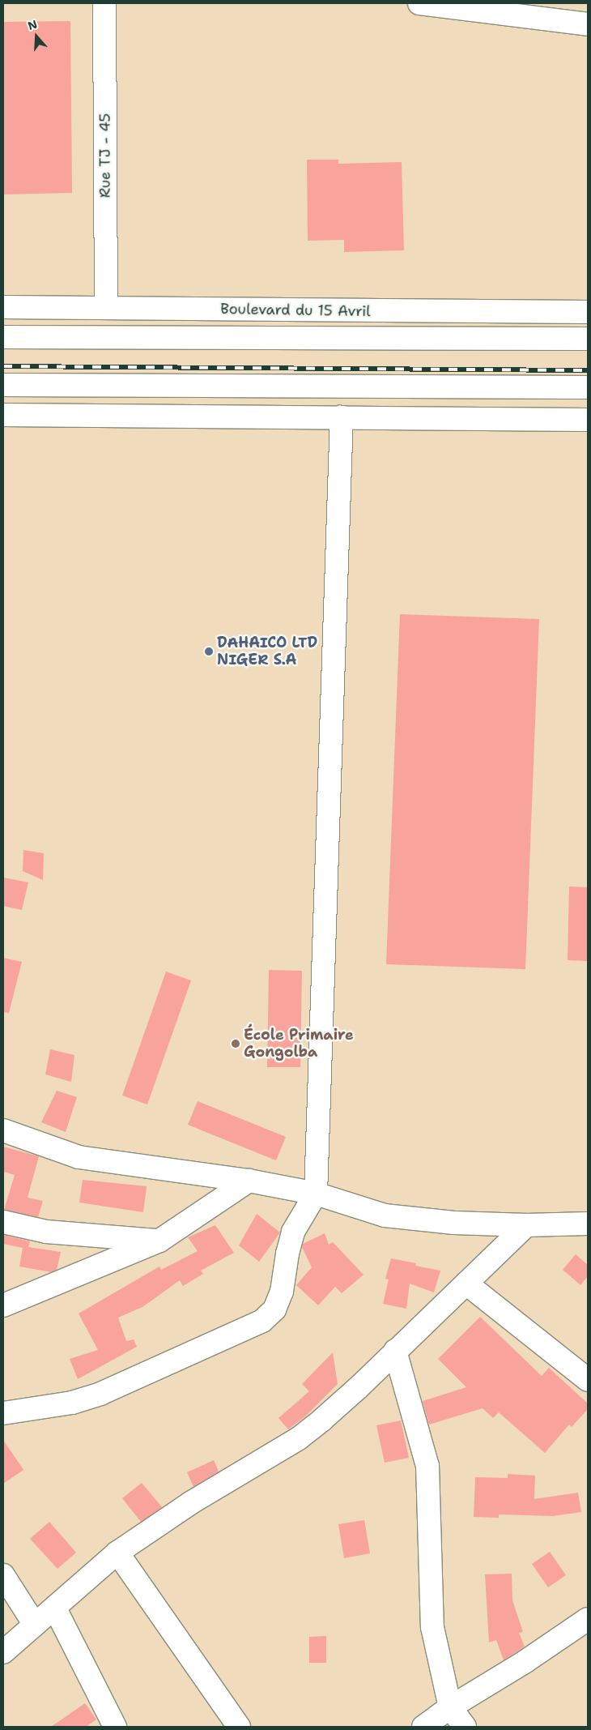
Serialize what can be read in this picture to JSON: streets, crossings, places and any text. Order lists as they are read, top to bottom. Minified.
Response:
{"streets":{"main road":["Rue TJ - 45","Boulevard du 15 Avril"]},"crossings":[["Rue TJ - 45","Boulevard du 15 Avril"]],"places":["DAHAICO LTD NIGER S.A","École Primaire Gongolba"],"north":"top"}
